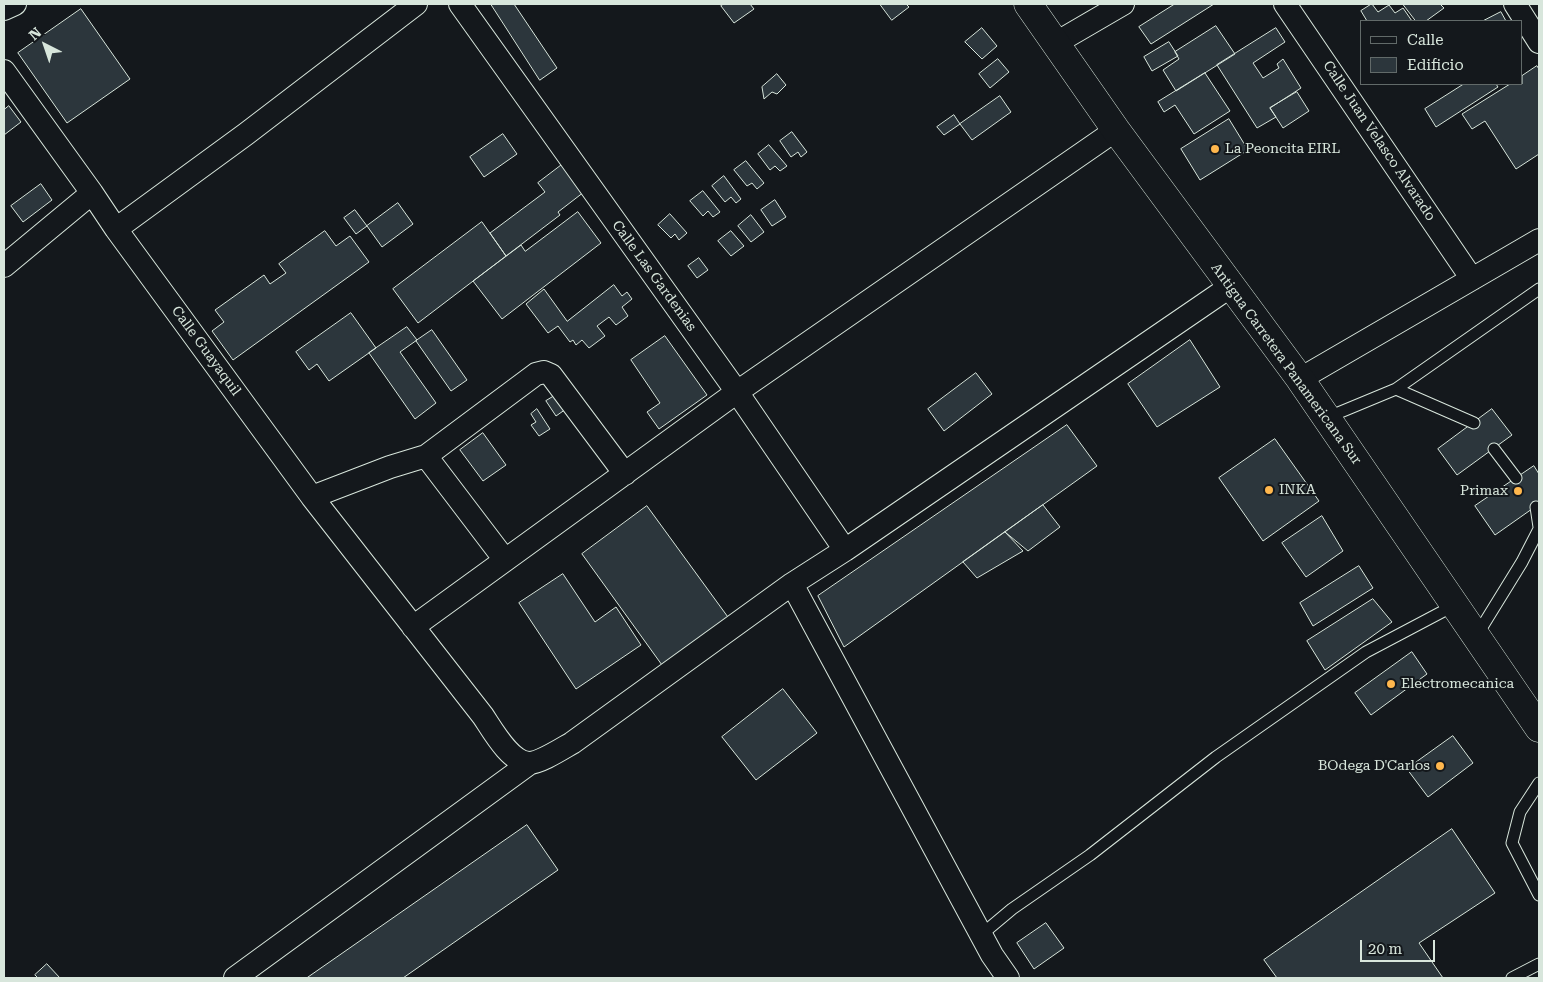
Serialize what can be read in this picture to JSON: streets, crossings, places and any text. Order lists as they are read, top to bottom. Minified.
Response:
{"streets":{"highway":["Antigua Carretera Panamericana Sur"],"street":["Calle Juan Velasco Alvarado","Calle Las Gardenias","Calle Guayaquil"]},"places":["La Peoncita EIRL","INKA","Primax","Electromecanica","BOdega D'Carlos"],"legend":["Calle","Edificio"],"scale_bar":"20 m","north":"top left"}
